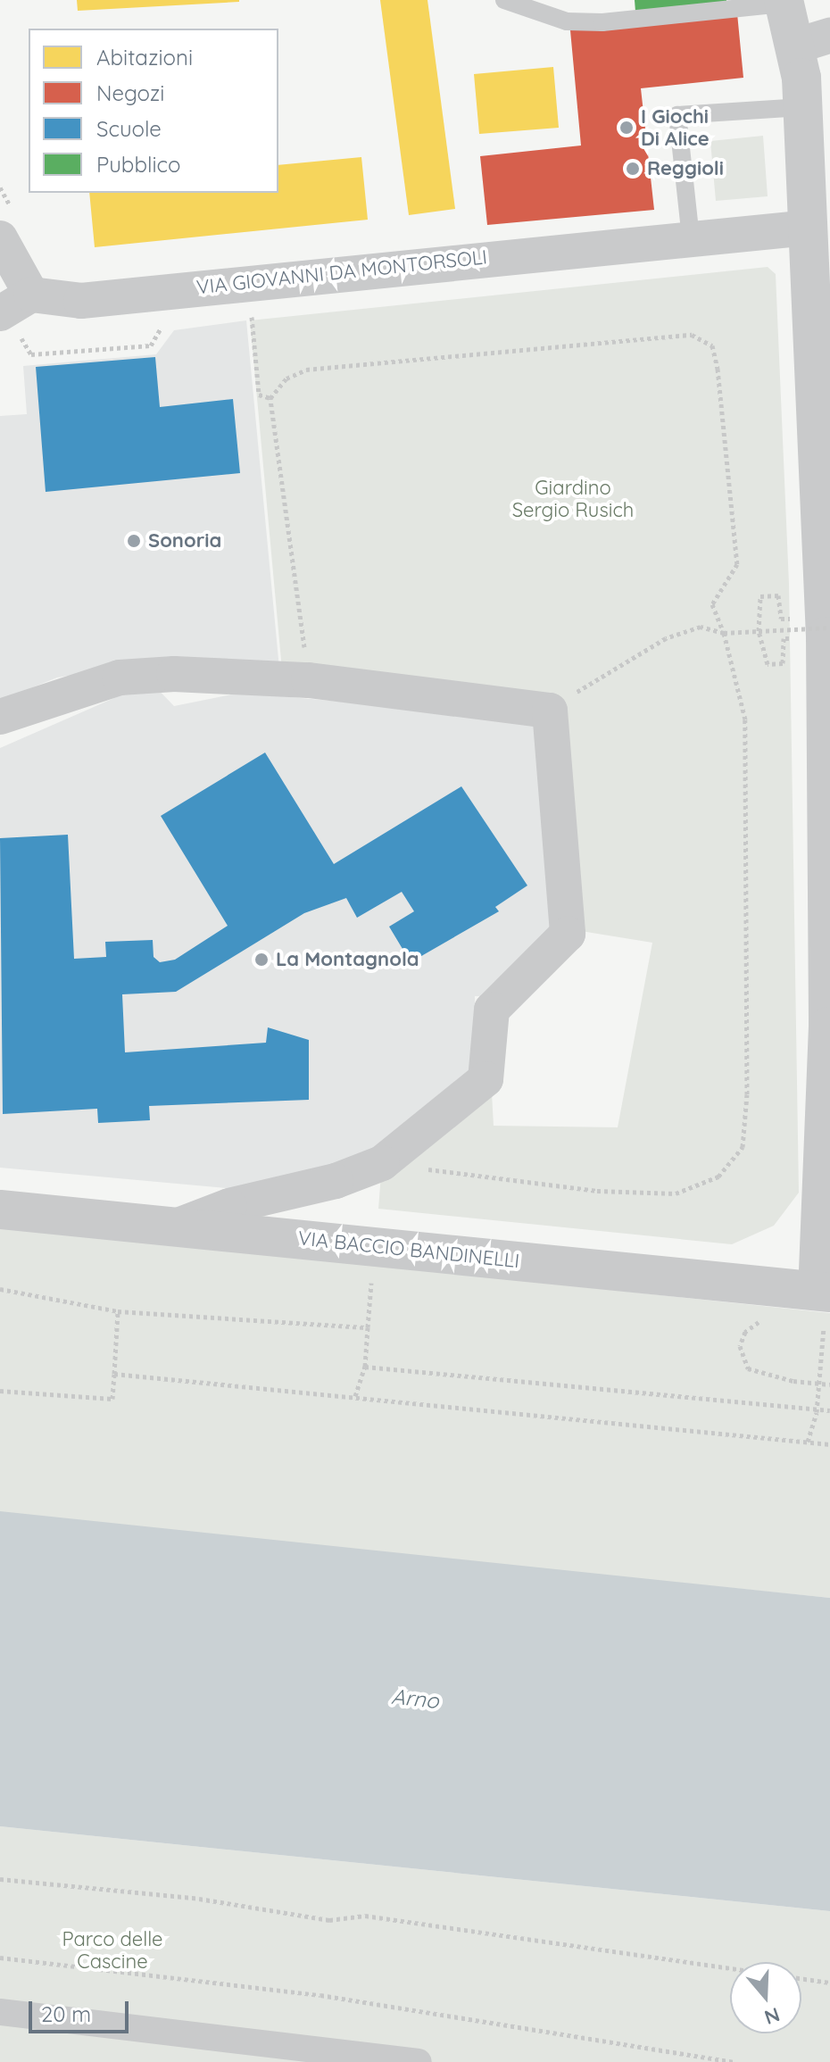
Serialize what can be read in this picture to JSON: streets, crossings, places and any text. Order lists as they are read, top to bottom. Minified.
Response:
{"streets":{"street":["VIA GIOVANNI DA MONTORSOLI","VIA BACCIO BANDINELLI"]},"water":["Arno"],"parks":["Giardino Sergio Rusich","Parco delle Cascine"],"places":["I Giochi Di Alice","Reggioli","Sonoria","La Montagnola"],"legend":["Abitazioni","Negozi","Scuole","Pubblico"],"scale_bar":"20 m","north":"bottom"}
